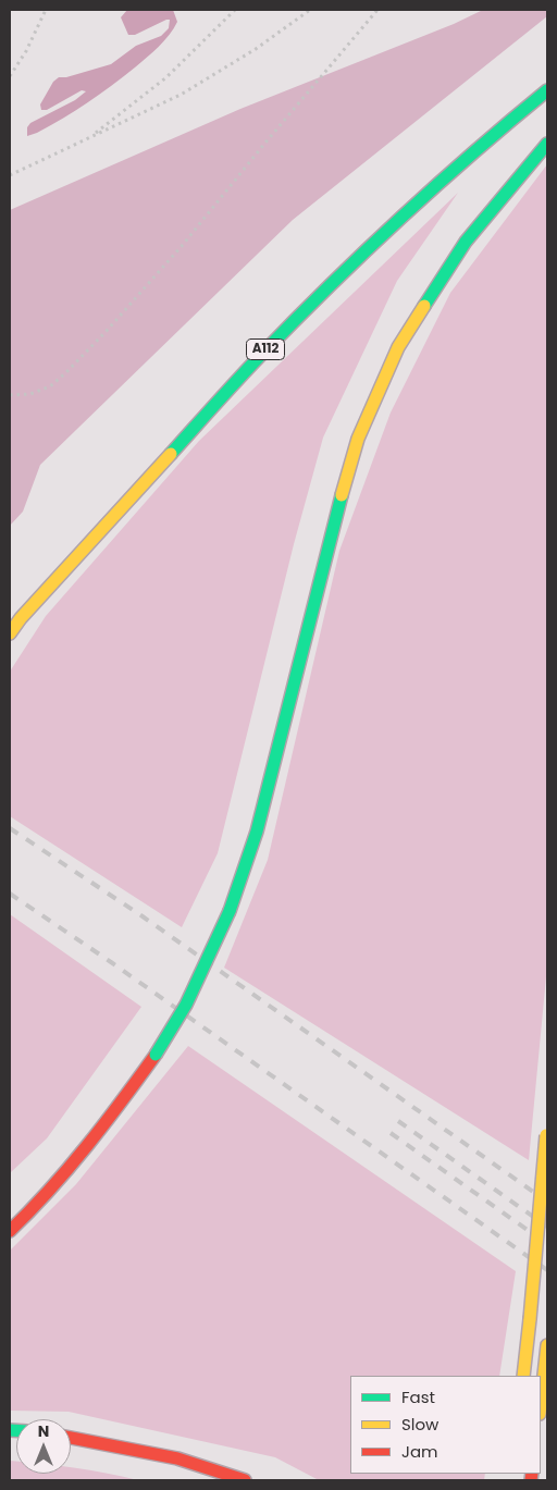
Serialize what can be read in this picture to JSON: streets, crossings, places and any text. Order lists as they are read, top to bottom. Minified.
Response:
{"streets":{"highway":["A112"]},"legend":["Fast","Slow","Jam"],"north":"top"}
